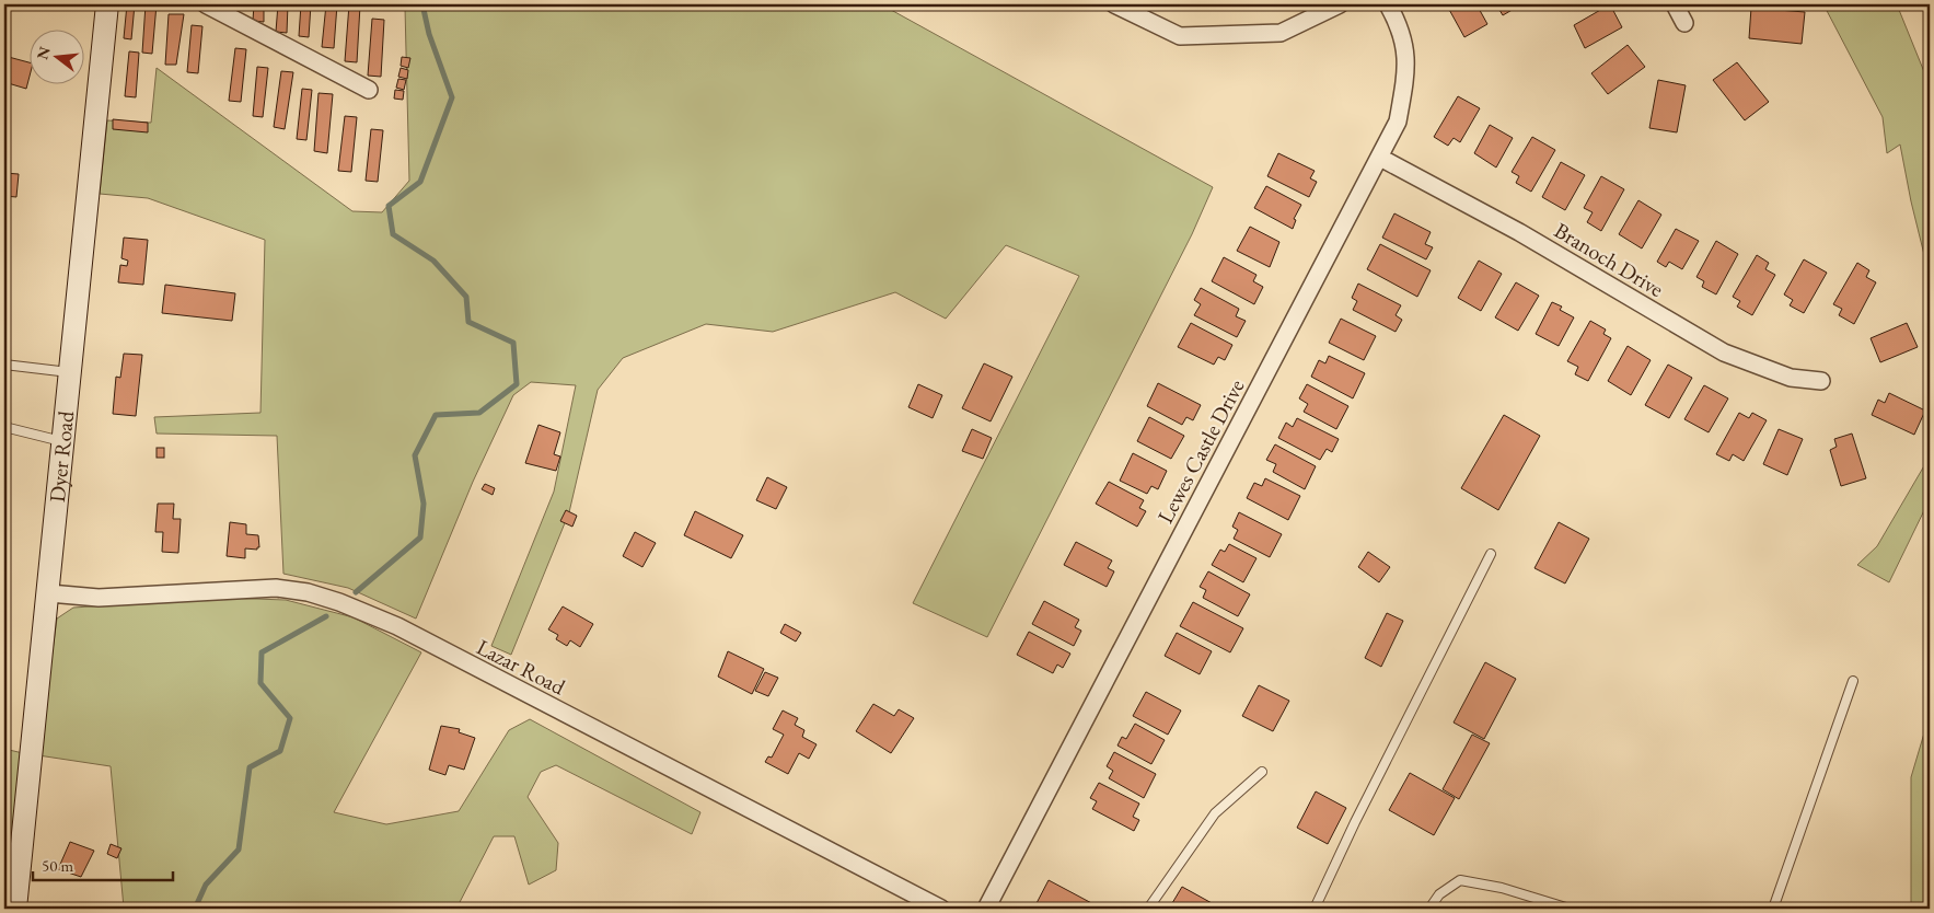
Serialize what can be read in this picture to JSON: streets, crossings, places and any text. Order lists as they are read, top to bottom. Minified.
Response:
{"streets":{"street":["Branoch Drive","Lewes Castle Drive","Dyer Road","Lazar Road"]},"crossings":[["Branoch Drive","Lewes Castle Drive"],["Dyer Road","Lazar Road"]],"scale_bar":"50 m","north":"left"}
